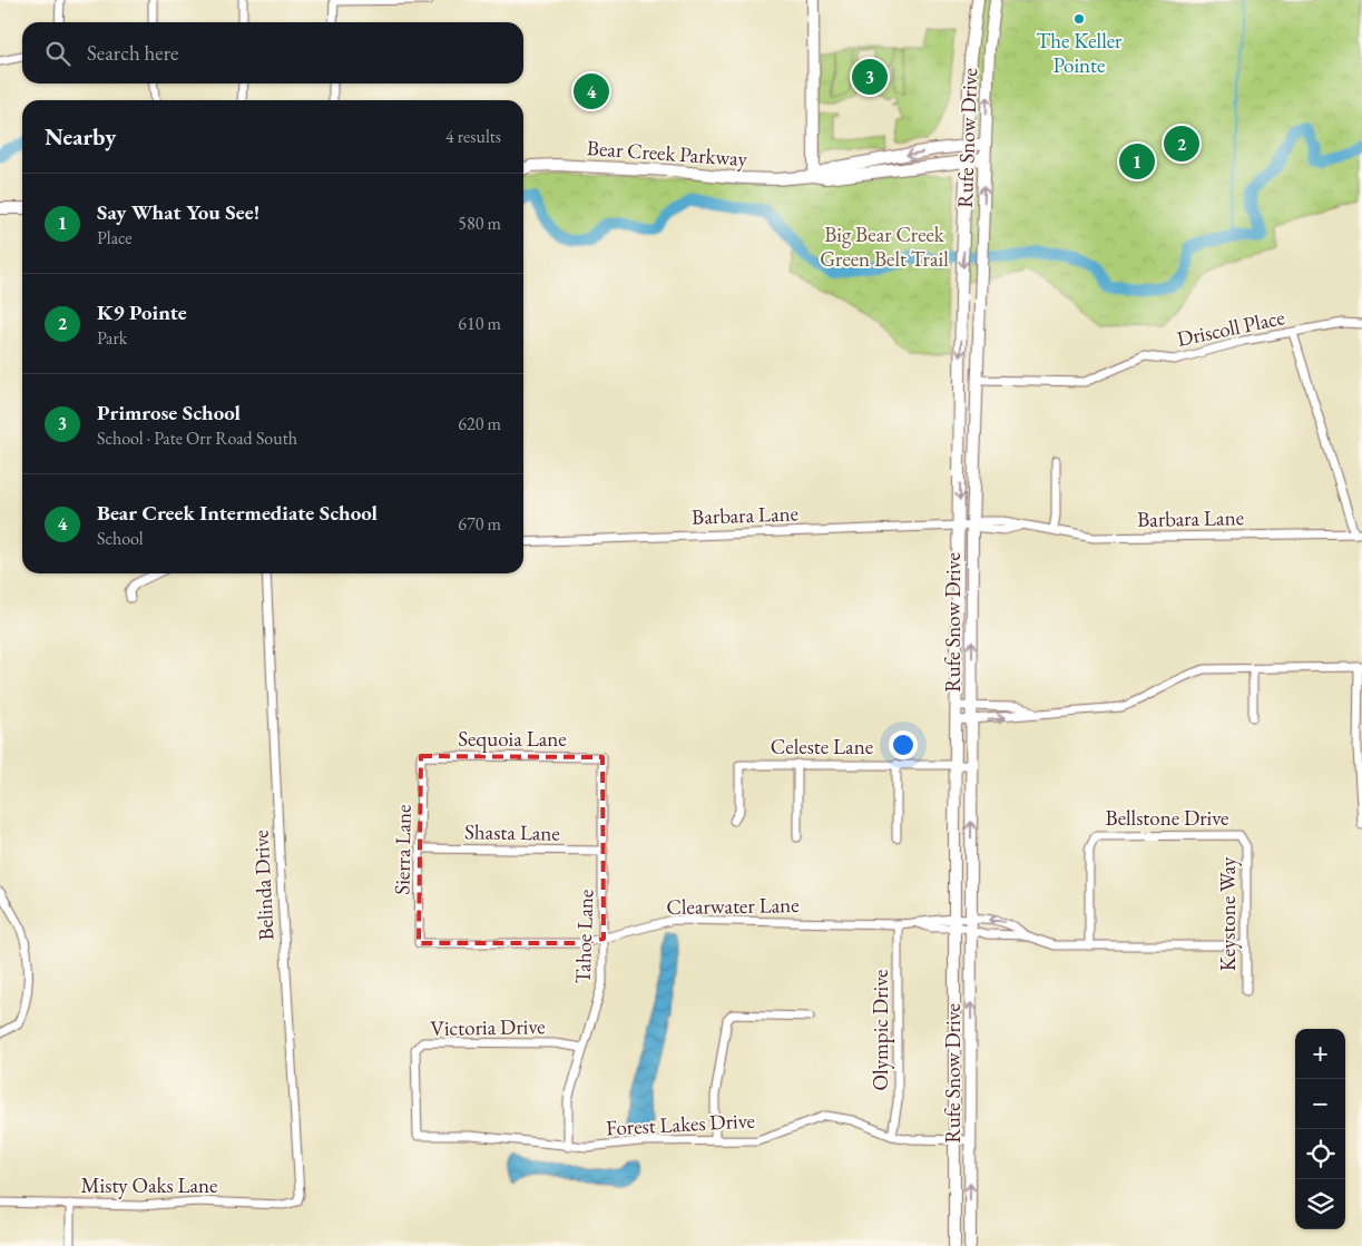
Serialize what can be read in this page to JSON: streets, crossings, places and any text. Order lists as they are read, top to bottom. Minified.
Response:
{"streets":{"main road":["Rufe Snow Drive","Bear Creek Parkway"],"street":["Driscoll Place","Barbara Lane","Sequoia Lane","Celeste Lane","Bellstone Drive","Shasta Lane","Sierra Lane","Belinda Drive","Clearwater Lane","Keystone Way","Tahoe Lane","Victoria Drive","Olympic Drive","Forest Lakes Drive","Misty Oaks Lane"]},"crossings":[["Rufe Snow Drive","Bear Creek Parkway"],["Rufe Snow Drive","Driscoll Place"],["Rufe Snow Drive","Barbara Lane"],["Rufe Snow Drive","Celeste Lane"],["Rufe Snow Drive","Clearwater Lane"],["Rufe Snow Drive","Forest Lakes Drive"],["Sequoia Lane","Sierra Lane"],["Sequoia Lane","Tahoe Lane"],["Bellstone Drive","Keystone Way"],["Shasta Lane","Sierra Lane"],["Shasta Lane","Tahoe Lane"],["Sierra Lane","Clearwater Lane"],["Belinda Drive","Misty Oaks Lane"],["Clearwater Lane","Tahoe Lane"],["Clearwater Lane","Olympic Drive"],["Tahoe Lane","Victoria Drive"],["Tahoe Lane","Forest Lakes Drive"],["Victoria Drive","Forest Lakes Drive"],["Olympic Drive","Forest Lakes Drive"]],"parks":["Big Bear Creek Green Belt Trail"],"places":["The Keller Pointe"],"page":{"search":"Search here","pins":["3","4","2","1"],"heading":["Nearby","4 results"],"list":[{"mark":"1","name":"Say What You See!","note":"Place","value":"580 m"},{"mark":"2","name":"K9 Pointe","note":"Park","value":"610 m"},{"mark":"3","name":"Primrose School","note":"School · Pate Orr Road South","value":"620 m"},{"mark":"4","name":"Bear Creek Intermediate School","note":"School","value":"670 m"}],"map_buttons":["+","−"]}}
